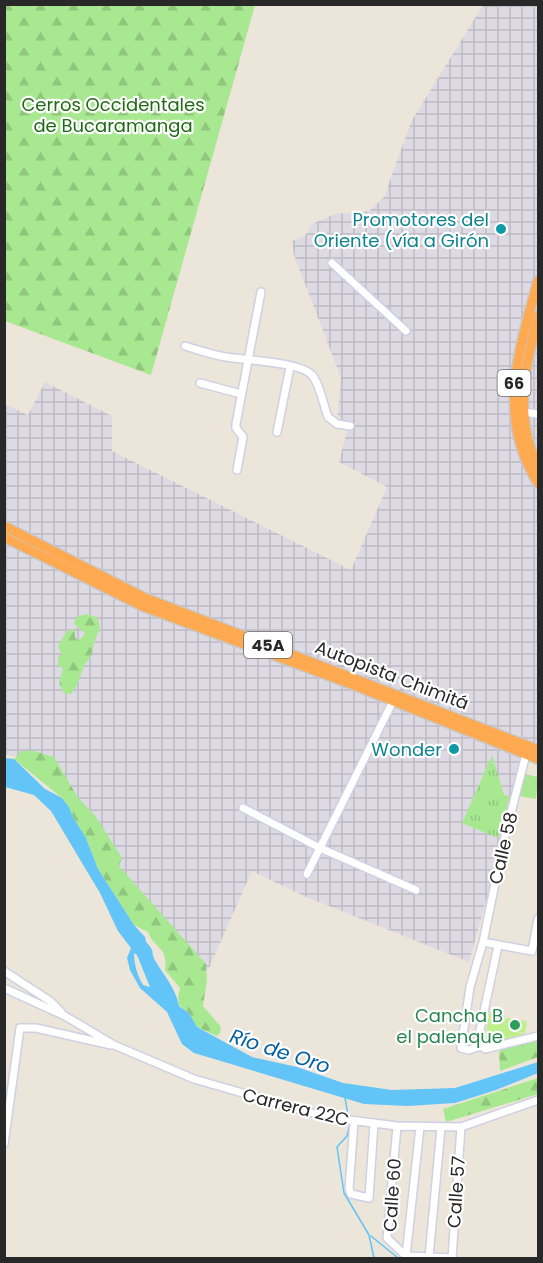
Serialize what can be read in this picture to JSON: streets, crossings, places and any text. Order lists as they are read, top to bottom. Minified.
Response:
{"streets":{"highway":["66","45A","Autopista Chimitá"],"street":["Calle 58","Carrera 22C","Calle 57","Calle 60"]},"crossings":[["Autopista Chimitá","Calle 58"],["Carrera 22C","Calle 57"],["Carrera 22C","Calle 60"]],"water":["Río de Oro"],"parks":["Cerros Occidentales de Bucaramanga"],"places":["Promotores del Oriente (vía a Girón","Wonder","Cancha B el palenque"]}
